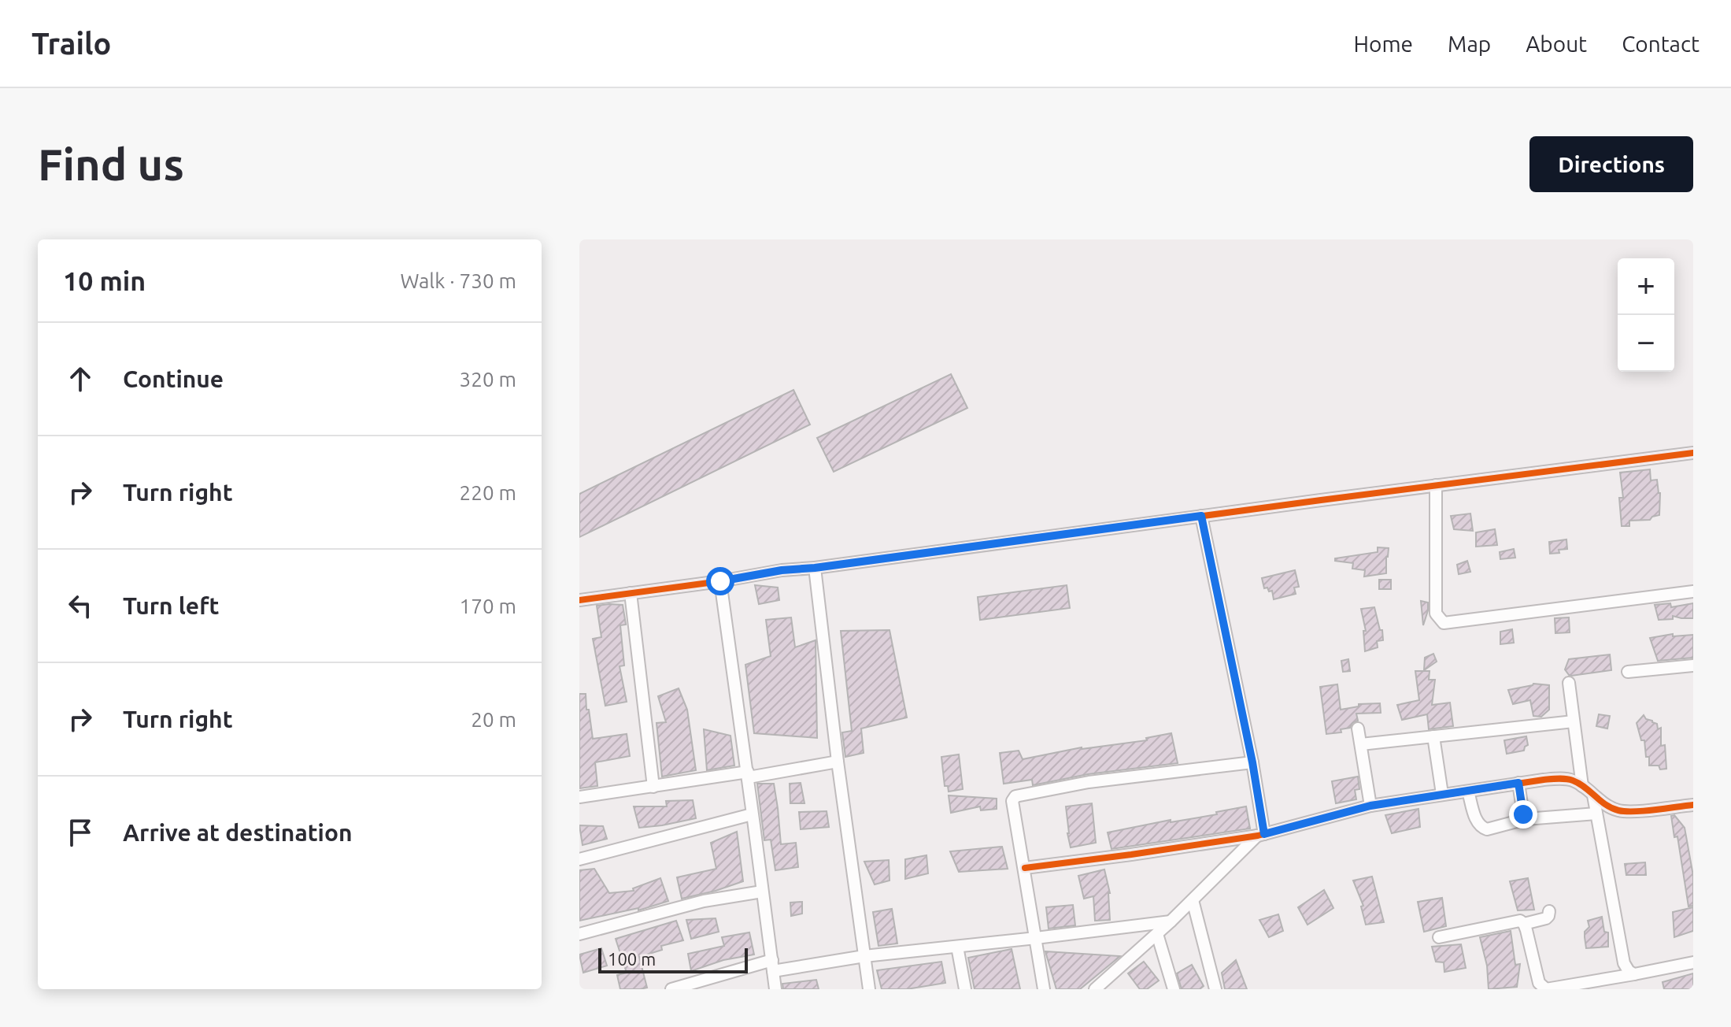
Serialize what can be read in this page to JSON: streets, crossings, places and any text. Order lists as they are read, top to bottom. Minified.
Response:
{"scale_bar":"100 m","page":{"header":"Trailo","nav":["Home","Map","About","Contact"],"buttons":"Directions","title":"Find us","heading":["10 min","Walk · 730 m"],"map_buttons":["+","−"],"list":[["Continue","320 m"],["Turn right","220 m"],["Turn left","170 m"],["Turn right","20 m"],"Arrive at destination"],"scale":"100 m"}}
